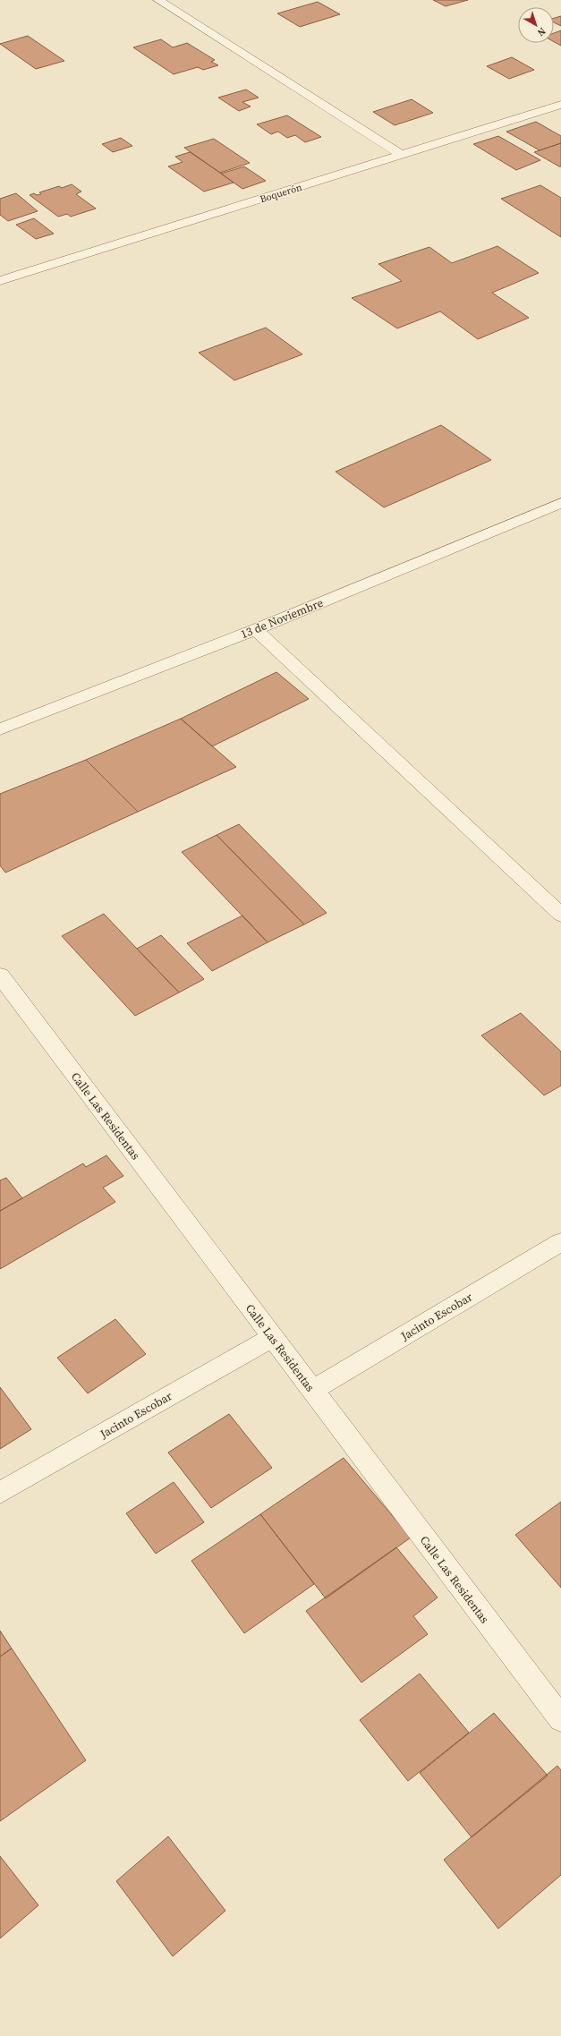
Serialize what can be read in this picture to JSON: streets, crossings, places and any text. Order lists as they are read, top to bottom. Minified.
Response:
{"streets":{"street":["Boquerón","13 de Noviembre","Calle Las Residentas","Jacinto Escobar"]},"crossings":[["Calle Las Residentas","Jacinto Escobar"]],"north":"bottom right"}
